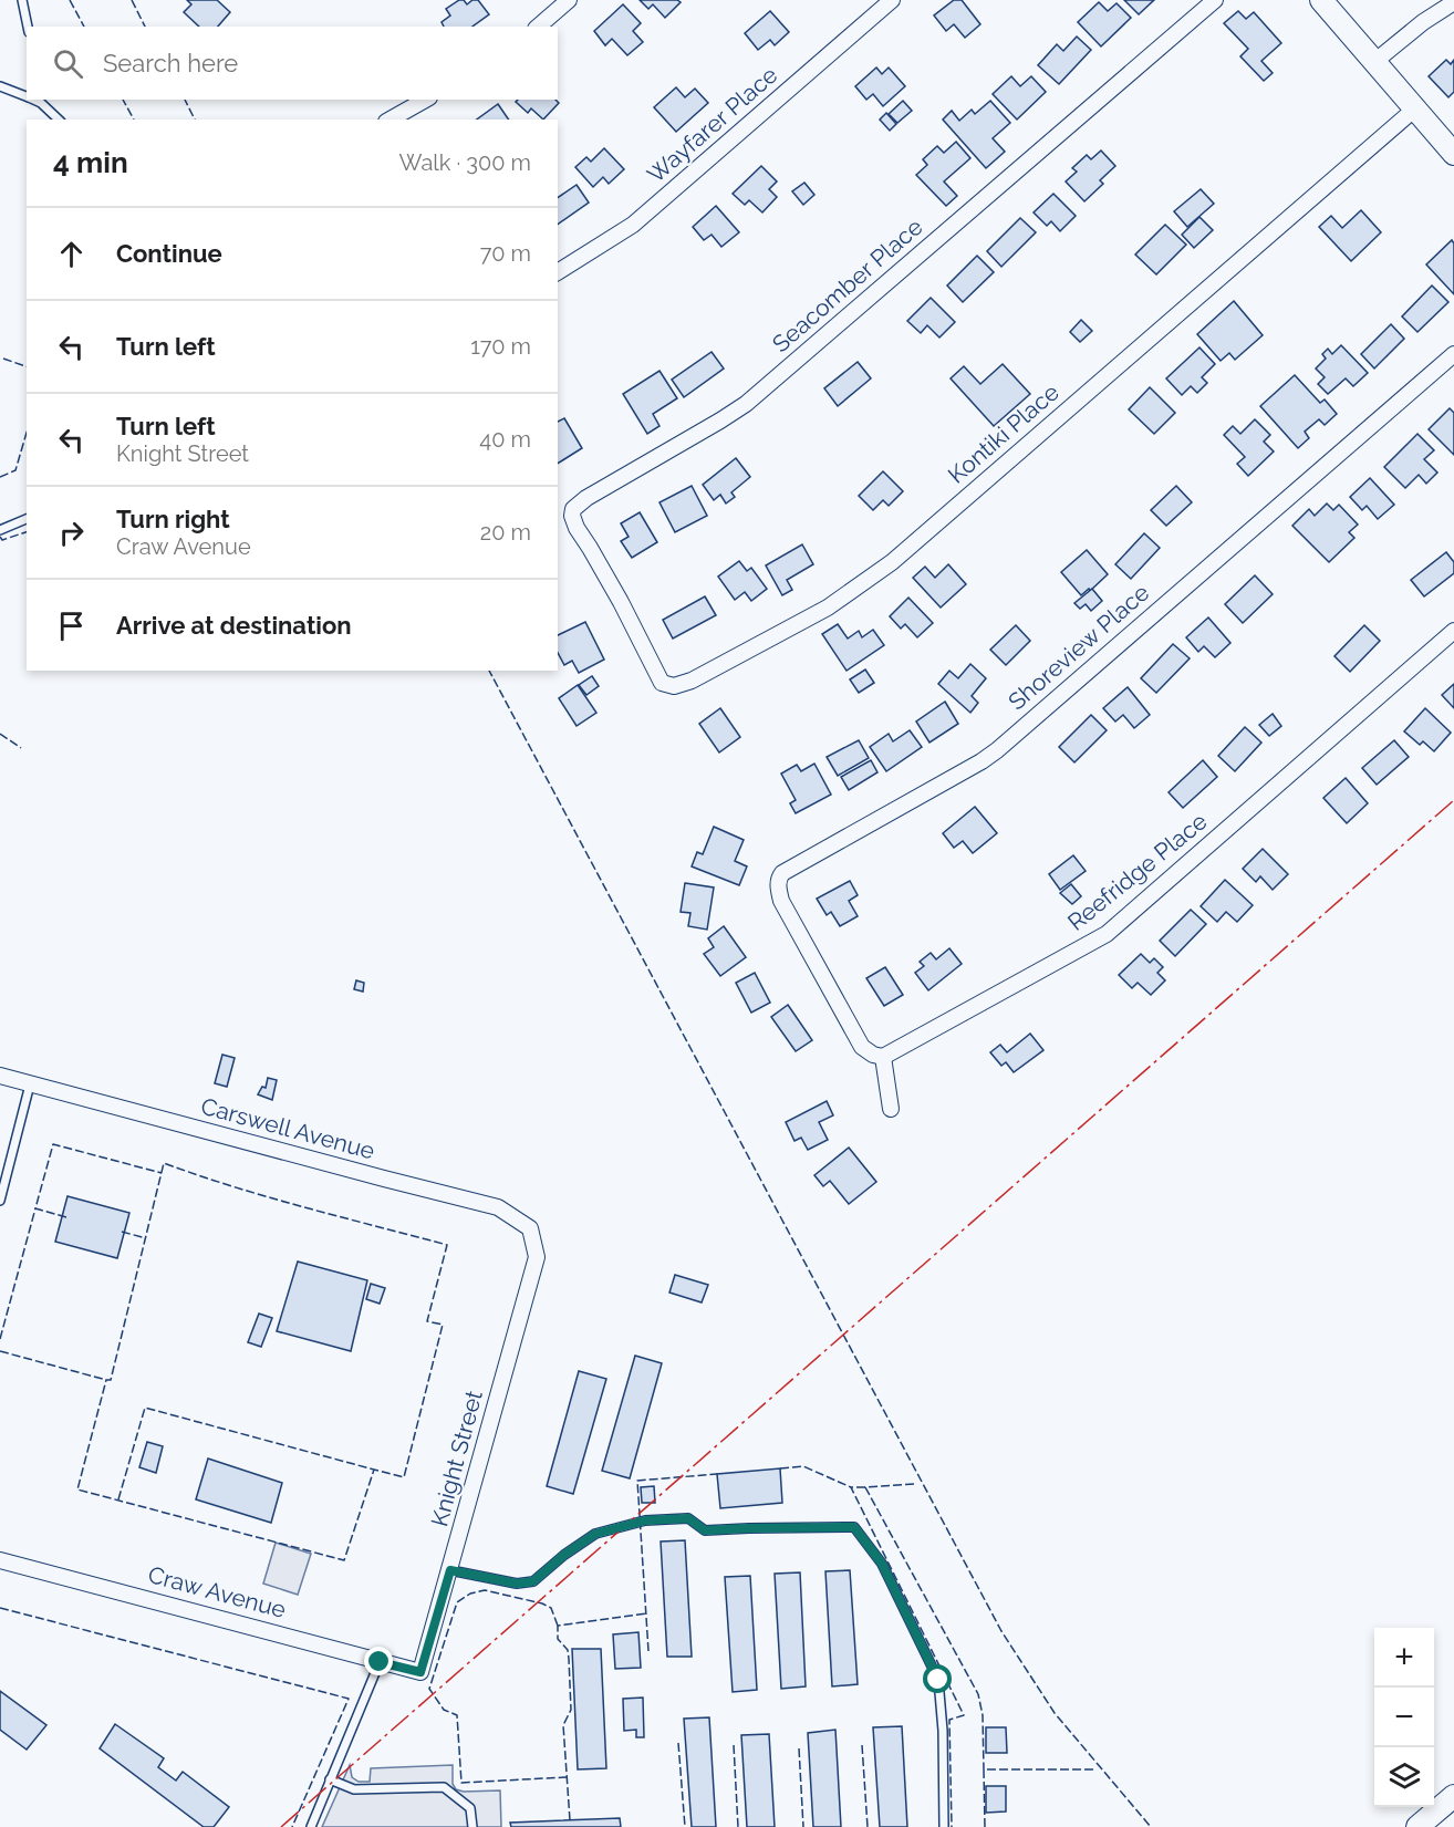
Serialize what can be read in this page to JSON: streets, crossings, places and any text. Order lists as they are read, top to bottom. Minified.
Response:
{"streets":{"street":["Wayfarer Place","Seacomber Place","Kontiki Place","Shoreview Place","Reefridge Place","Carswell Avenue","Knight Street","Craw Avenue"]},"crossings":[["Seacomber Place","Kontiki Place"],["Shoreview Place","Reefridge Place"],["Carswell Avenue","Knight Street"],["Knight Street","Craw Avenue"]],"page":{"search":"Search here","heading":["4 min","Walk · 300 m"],"list":[["Continue","70 m"],["Turn left","170 m"],["Turn left","Knight Street","40 m"],["Turn right","Craw Avenue","20 m"],"Arrive at destination"],"map_buttons":["+","−"]}}
